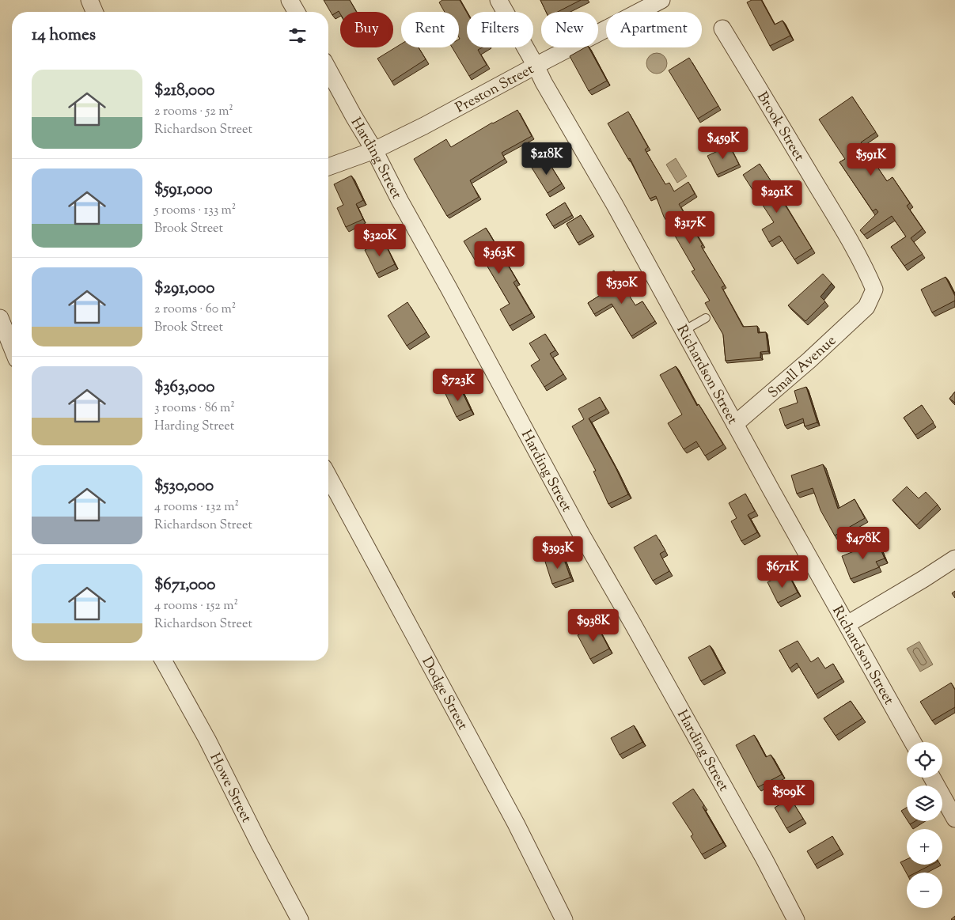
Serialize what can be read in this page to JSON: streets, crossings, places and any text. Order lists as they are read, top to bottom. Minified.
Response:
{"streets":{"street":["Preston Street","Brook Street","Harding Street","Small Avenue","Richardson Street","Dodge Street","Howe Street"]},"crossings":[["Preston Street","Harding Street"],["Preston Street","Richardson Street"],["Brook Street","Small Avenue"],["Small Avenue","Richardson Street"]],"page":{"chip":["Buy","Rent","Filters","New","Apartment"],"heading":"14 homes","list":[{"name":"$218,000","note":"2 rooms · 52 m² · Richardson Street"},{"name":"$591,000","note":"5 rooms · 133 m² · Brook Street"},{"name":"$291,000","note":"2 rooms · 60 m² · Brook Street"},{"name":"$363,000","note":"3 rooms · 86 m² · Harding Street"},{"name":"$530,000","note":"4 rooms · 132 m² · Richardson Street"},{"name":"$671,000","note":"4 rooms · 152 m² · Richardson Street"}],"price":["$459K","$218K","$591K","$291K","$317K","$320K","$363K","$530K","$723K","$478K","$393K","$671K","$938K","$509K"],"map_buttons":["+","−"]}}
